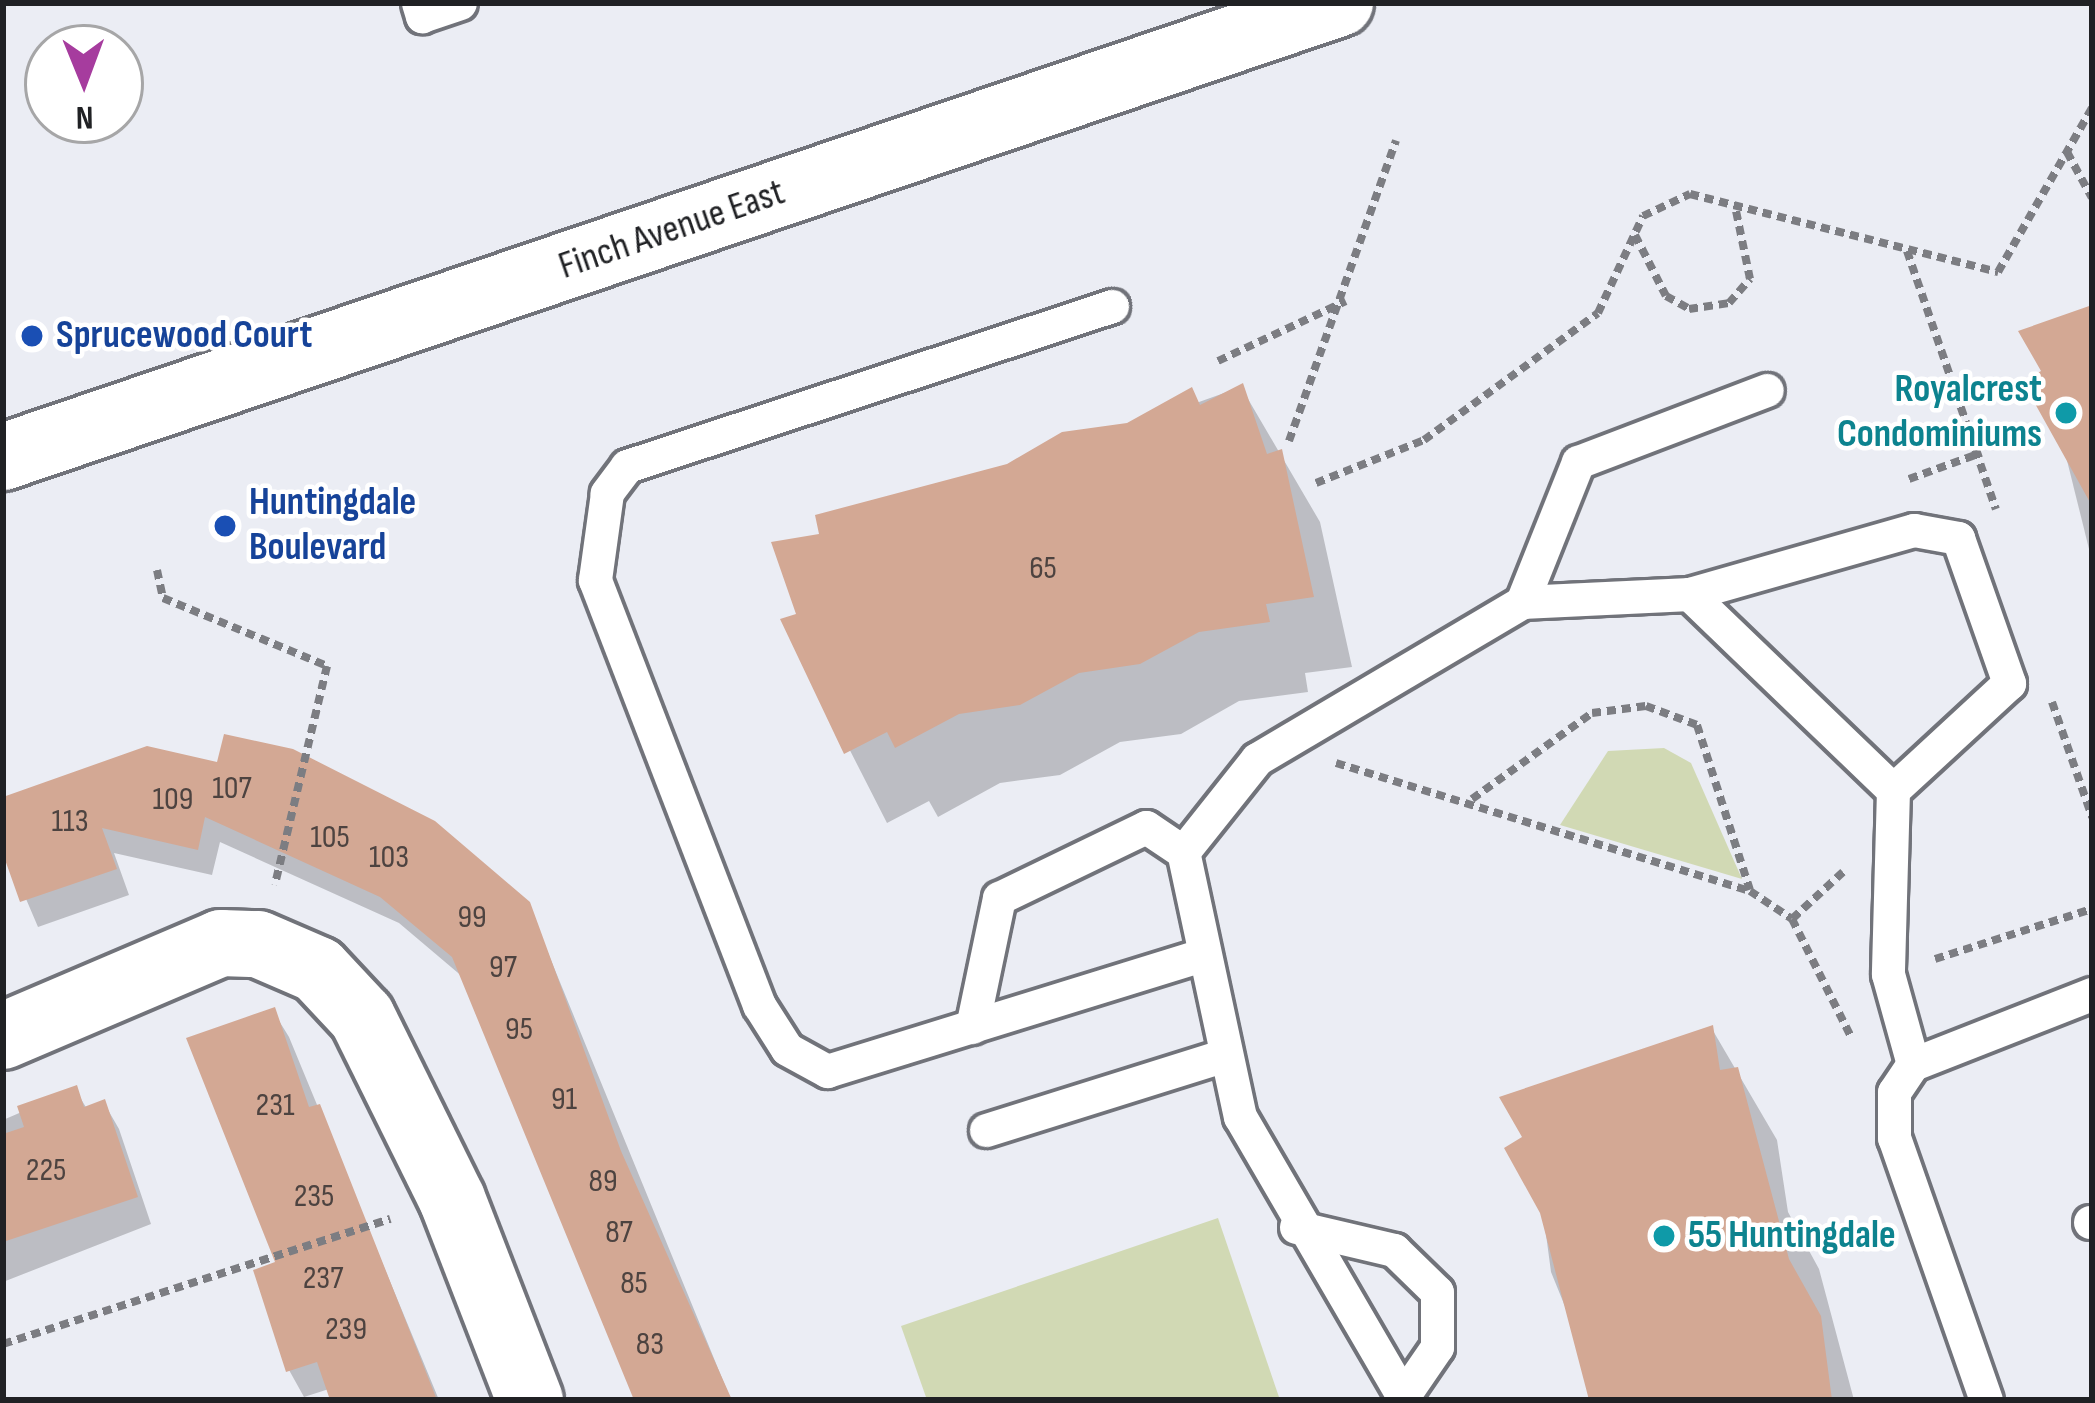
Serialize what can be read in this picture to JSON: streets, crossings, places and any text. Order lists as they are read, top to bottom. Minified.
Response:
{"streets":{"main road":["Finch Avenue East"]},"places":["Sprucewood Court","Royalcrest Condominiums","Huntingdale Boulevard","55 Huntingdale"],"house_numbers":["65","107","109","113","105","103","99","97","95","91","231","225","89","235","87","237","85","239","83"],"north":"bottom"}
